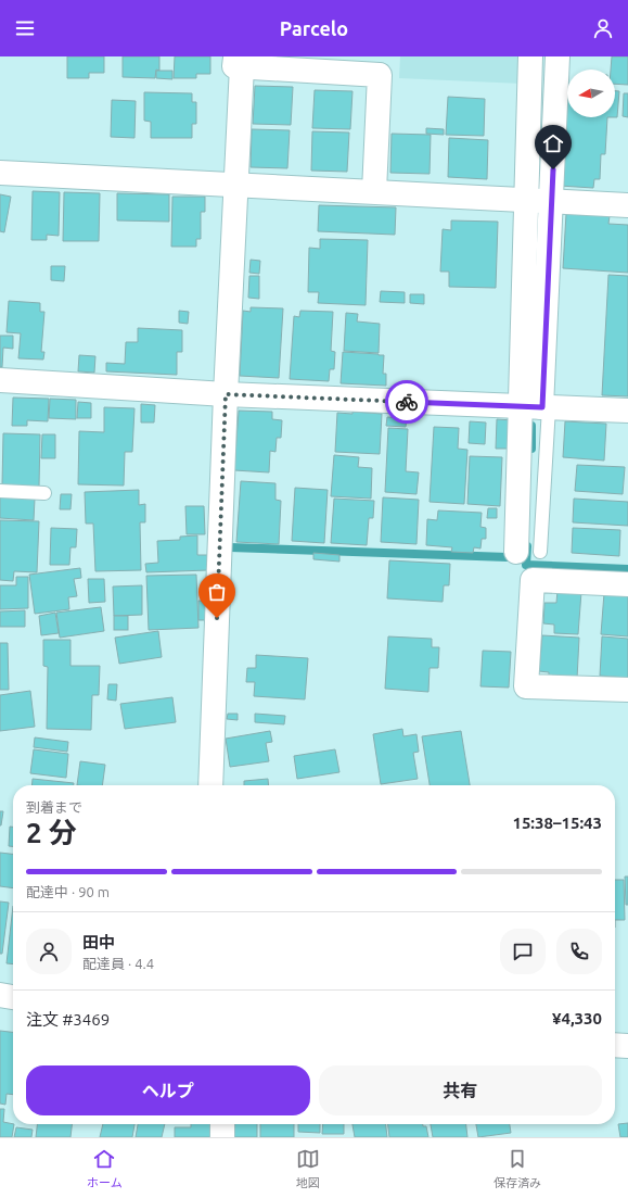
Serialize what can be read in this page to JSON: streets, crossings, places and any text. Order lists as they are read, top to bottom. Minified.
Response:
{"north":"left","page":{"header":"Parcelo","heading":["2 分","到着まで","15:38–15:43"],"panel":["田中","配達員 · 4.4","注文 #3469","¥4,330"],"bar":"配達中 · 90 m","buttons":["ヘルプ","共有"],"tabs":["ホーム","地図","保存済み"]}}
